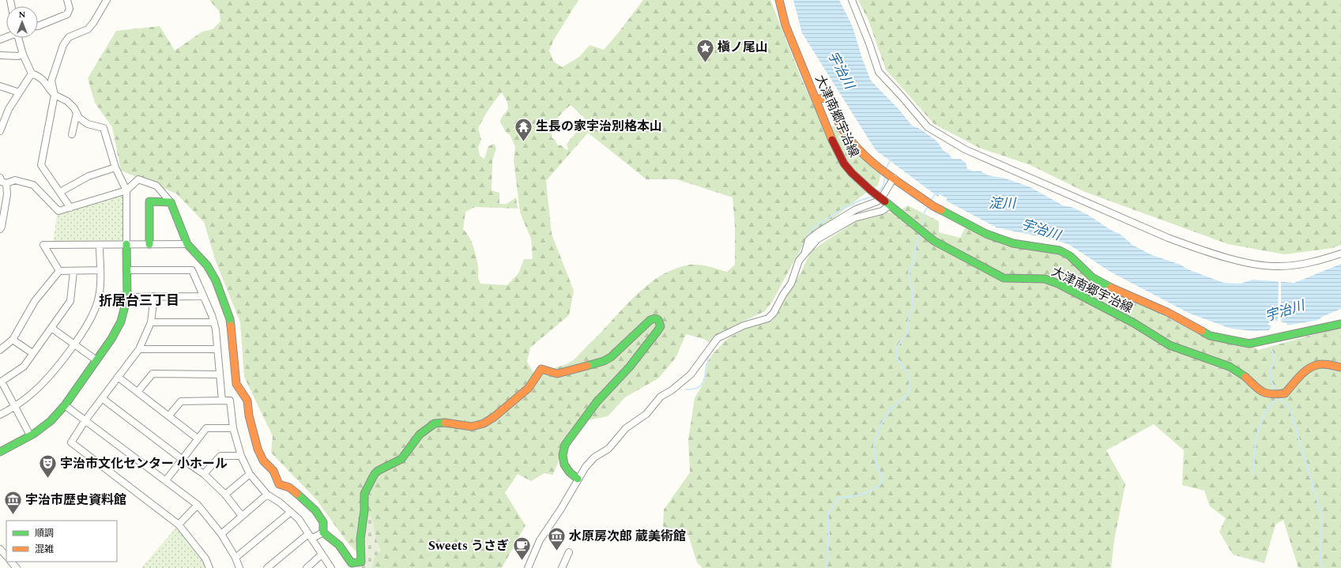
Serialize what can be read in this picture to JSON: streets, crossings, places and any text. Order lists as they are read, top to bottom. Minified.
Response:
{"streets":{"street":["大津南郷宇治線"]},"districts":["折居台三丁目"],"water":["宇治川","淀川"],"places":{"place":["槇ノ尾山"],"temple":["生長の家宇治別格本山"],"theatre":["宇治市文化センター 小ホール"],"museum":["宇治市歴史資料館","水原房次郎 蔵美術館"],"cafe":["Sweets うさぎ"]},"legend":["順調","混雑"],"north":"top"}
